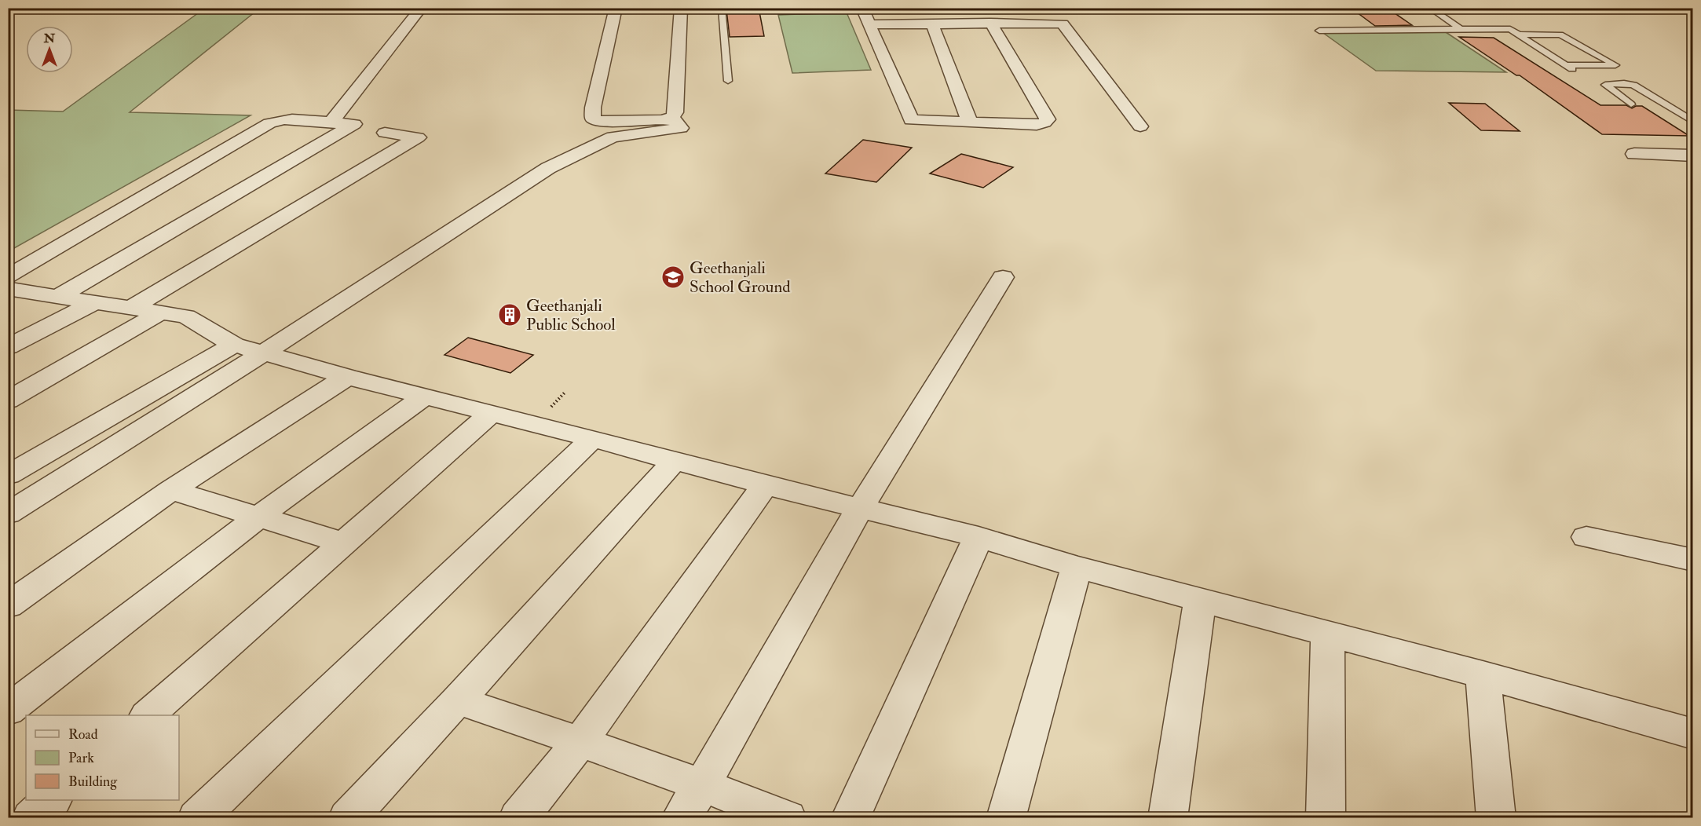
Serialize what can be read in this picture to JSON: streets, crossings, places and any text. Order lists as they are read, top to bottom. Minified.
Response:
{"places":{"school or university":["Geethanjali School Ground"],"building":["Geethanjali Public School"]},"legend":["Road","Park","Building"],"north":"top"}
